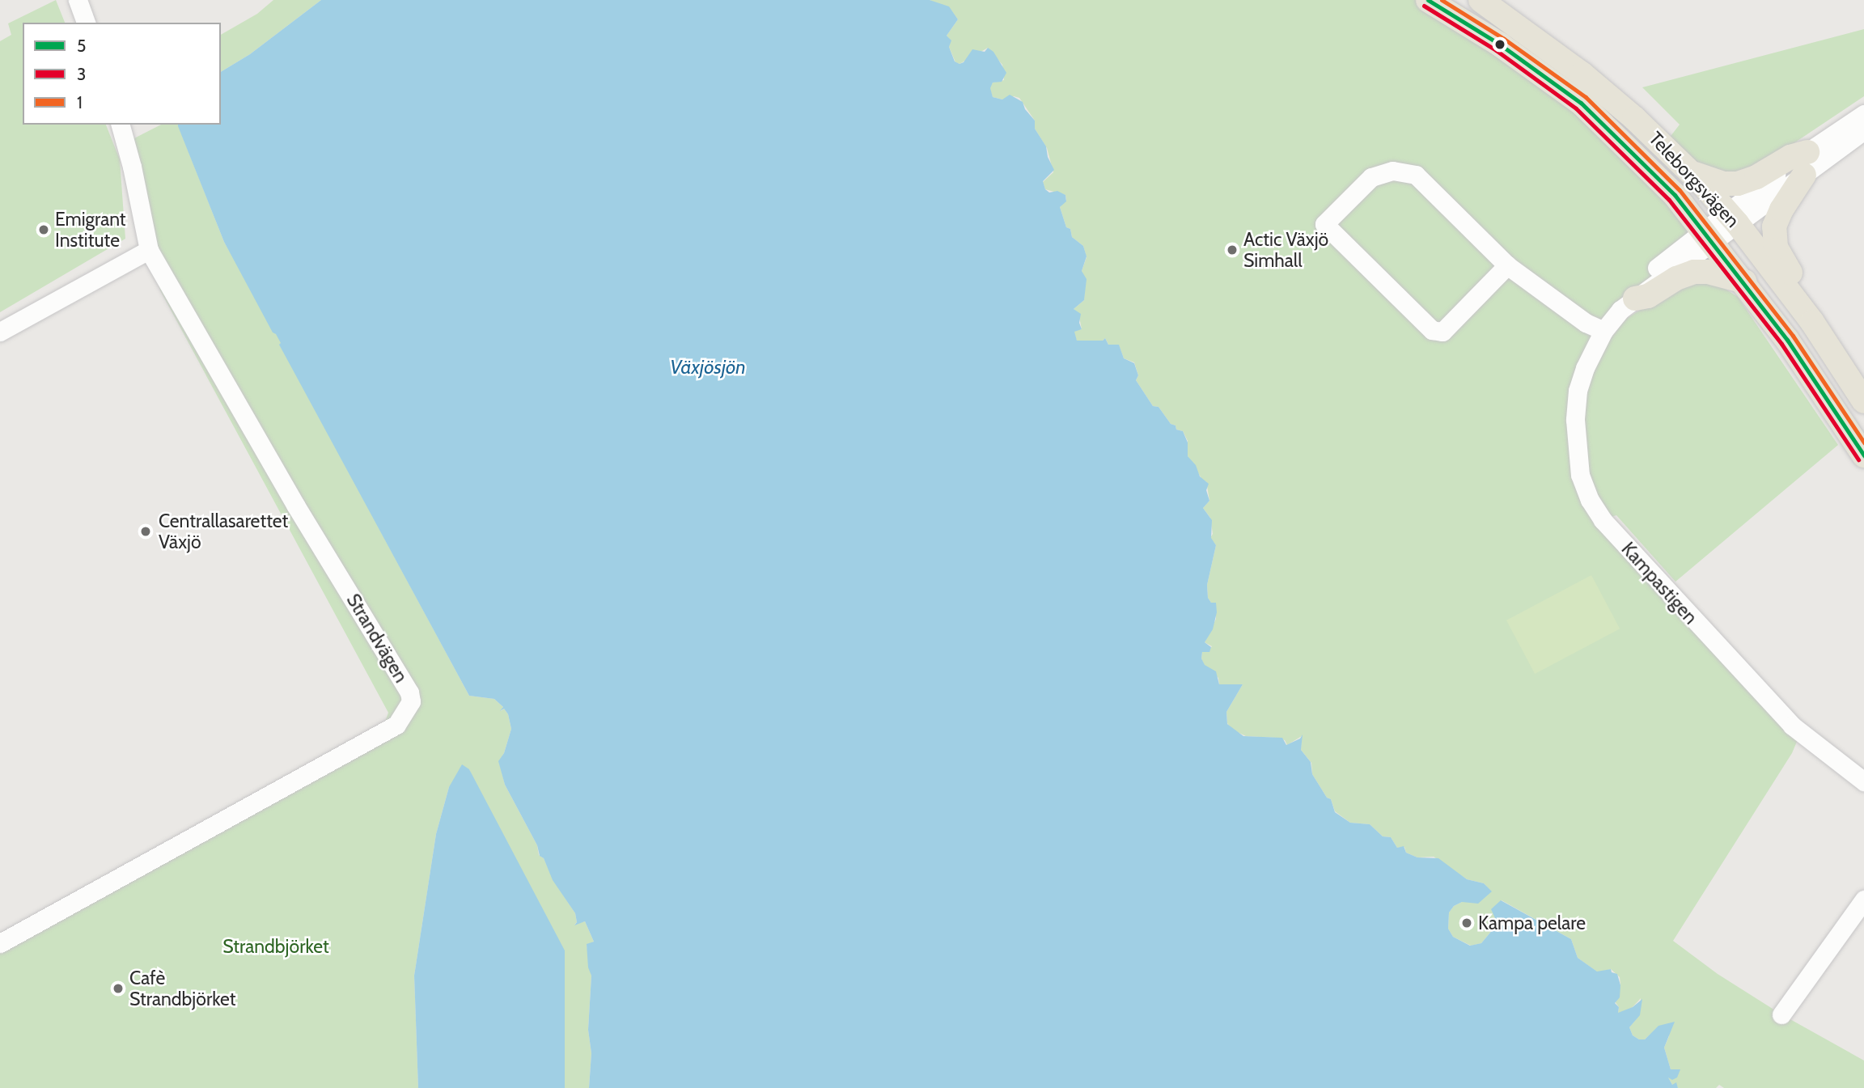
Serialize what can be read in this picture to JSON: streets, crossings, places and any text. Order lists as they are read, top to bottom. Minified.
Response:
{"streets":{"main road":["Teleborgsvägen"],"street":["Kampastigen","Strandvägen"]},"crossings":[["Teleborgsvägen","Kampastigen"]],"water":["Växjösjön"],"parks":["Strandbjörket"],"places":["Emigrant Institute","Actic Växjö Simhall","Centrallasarettet Växjö","Kampa pelare","Cafè Strandbjörket"],"lines":["transit line 5","transit line 1","transit line 3"],"legend":["5","3","1"]}
